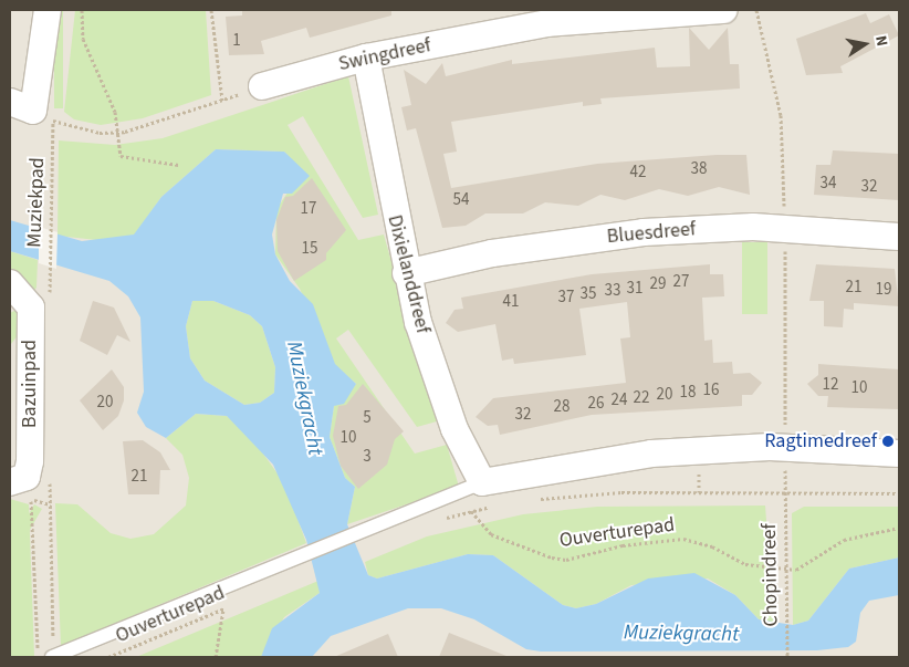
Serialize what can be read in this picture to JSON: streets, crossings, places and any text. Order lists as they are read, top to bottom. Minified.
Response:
{"streets":{"street":["Swingdreef","Bluesdreef","Dixielanddreef","Bazuinpad"],"path":["Muziekpad","Ouverturepad","Chopindreef"]},"crossings":[["Swingdreef","Dixielanddreef"],["Bluesdreef","Dixielanddreef"],["Ouverturepad","Chopindreef"]],"water":["Muziekgracht"],"places":["Ragtimedreef"],"house_numbers":["1","38","42","34","32","54","17","15","27","29","21","31","19","33","35","37","41","12","10","16","18","20","22","24","20","26","28","32","5","10","3","21"],"north":"right"}
